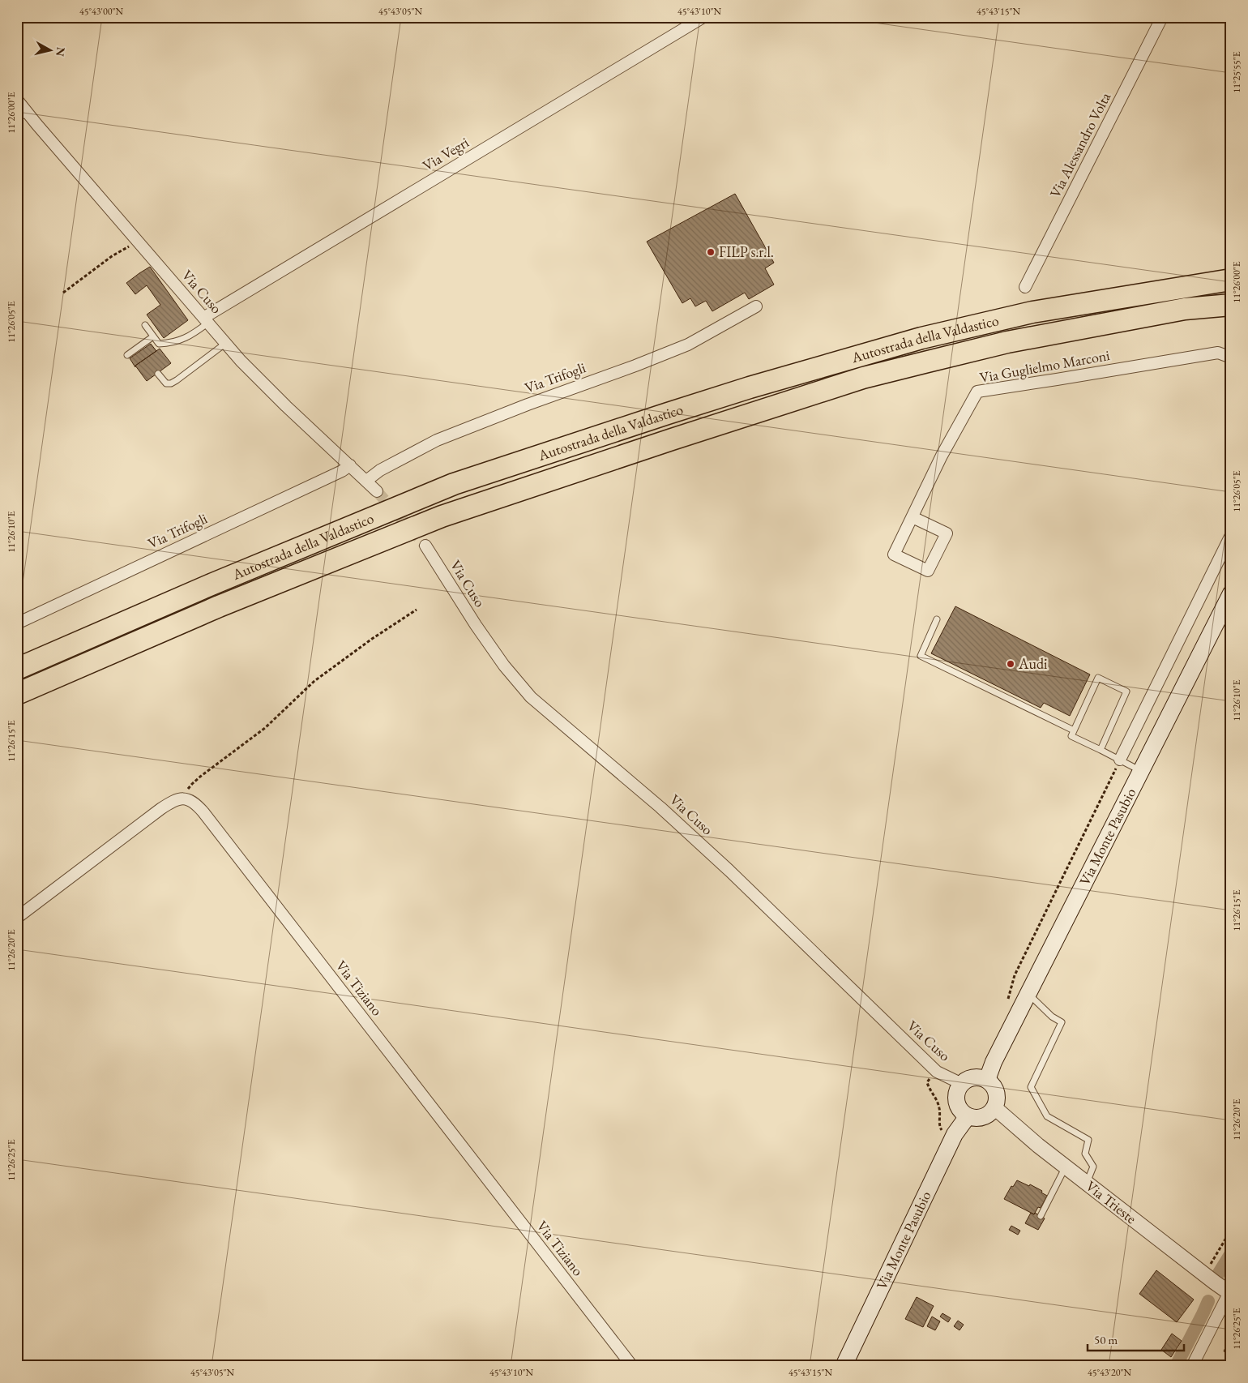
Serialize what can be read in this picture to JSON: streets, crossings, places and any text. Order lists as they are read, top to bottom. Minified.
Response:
{"streets":{"highway":["Autostrada della Valdastico"],"main road":["Via Monte Pasubio"],"street":["Via Alessandro Volta","Via Vegri","Via Cuso","Via Guglielmo Marconi","Via Trifogli","Via Tiziano","Via Trieste"]},"crossings":[["Via Vegri","Via Cuso"],["Via Cuso","Via Trifogli"],["Via Cuso","Via Monte Pasubio"],["Via Cuso","Via Trieste"],["Via Monte Pasubio","Via Trieste"]],"places":["FILP s.r.l.","Audi"],"scale_bar":"50 m","north":"right","coordinates":["45°43'00\"N","45°43'05\"N","45°43'10\"N","45°43'15\"N","11°25'55\"E","11°26'00\"E","11°26'05\"E","11°26'10\"E","11°26'15\"E","11°26'20\"E","11°26'25\"E","45°43'20\"N"]}
